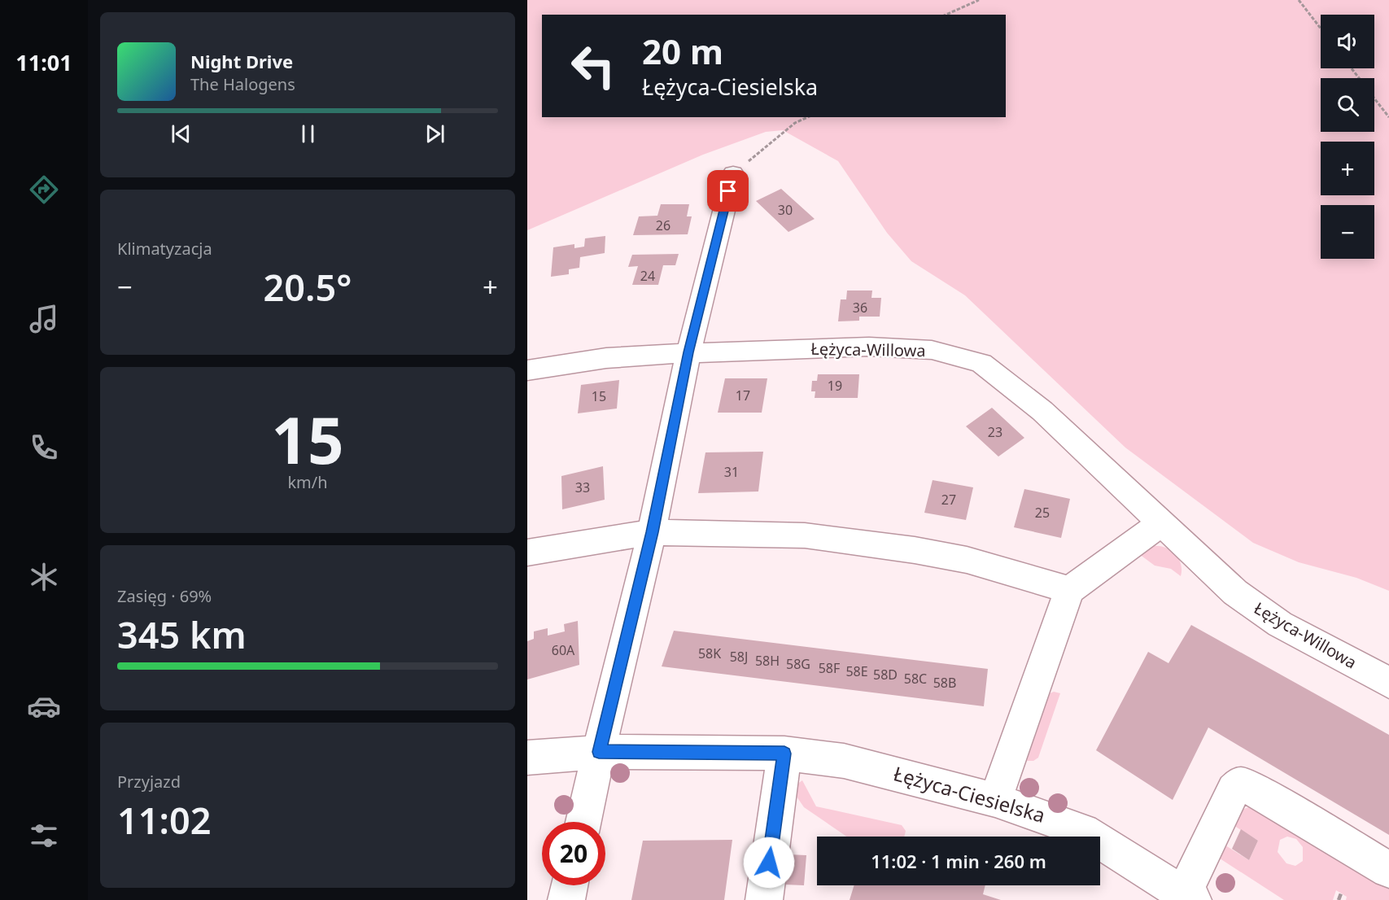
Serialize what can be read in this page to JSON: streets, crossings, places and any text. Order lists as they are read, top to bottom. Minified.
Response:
{"streets":{"street":["Łężyca-Willowa","Łężyca-Ciesielska"]},"house_numbers":["30","26","24","36","19","17","15","23","31","33","27","25","60A","58K","58J","58H","58G","58F","58E","58D","58C","58B"],"page":{"tabs":"11:01","map_buttons":["+","−"],"turn":["20 m","Łężyca-Ciesielska"],"song":["Night Drive","The Halogens"],"tile":["Klimatyzacja",["15","km/h"],["Zasięg · 69%","345 km"],["Przyjazd","11:02"]],"heat":["−","20.5°","+"],"limit":"20","trip":"11:02 · 1 min · 260 m"}}
